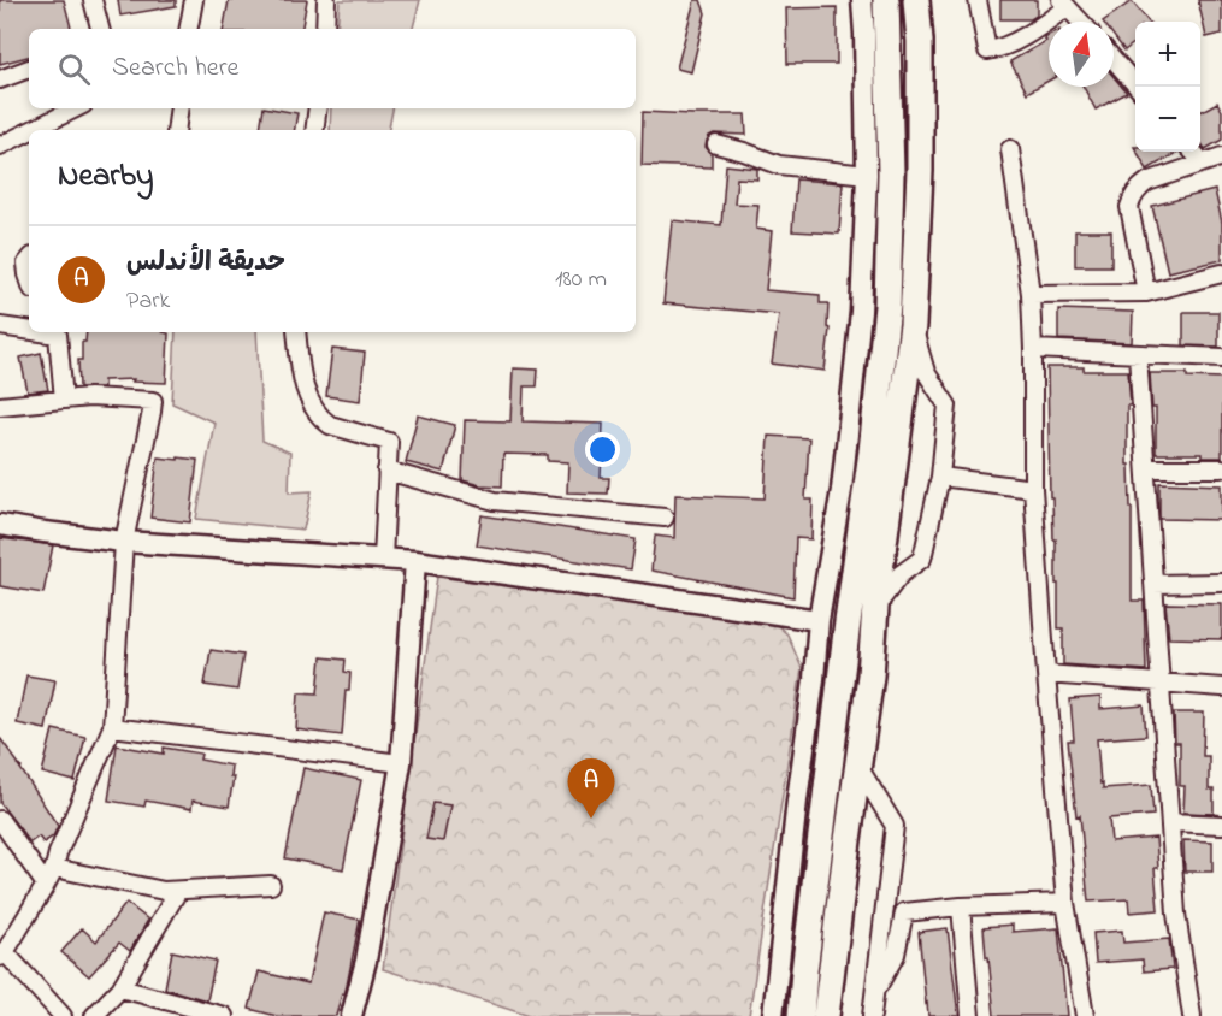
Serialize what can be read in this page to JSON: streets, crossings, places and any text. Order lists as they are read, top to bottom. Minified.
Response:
{"north":"top","page":{"map_buttons":["+","−"],"search":"Search here","heading":"Nearby","list":[{"mark":"A","name":"حديقة الأندلس","note":"Park","value":"180 m"}],"pins":"A"}}
